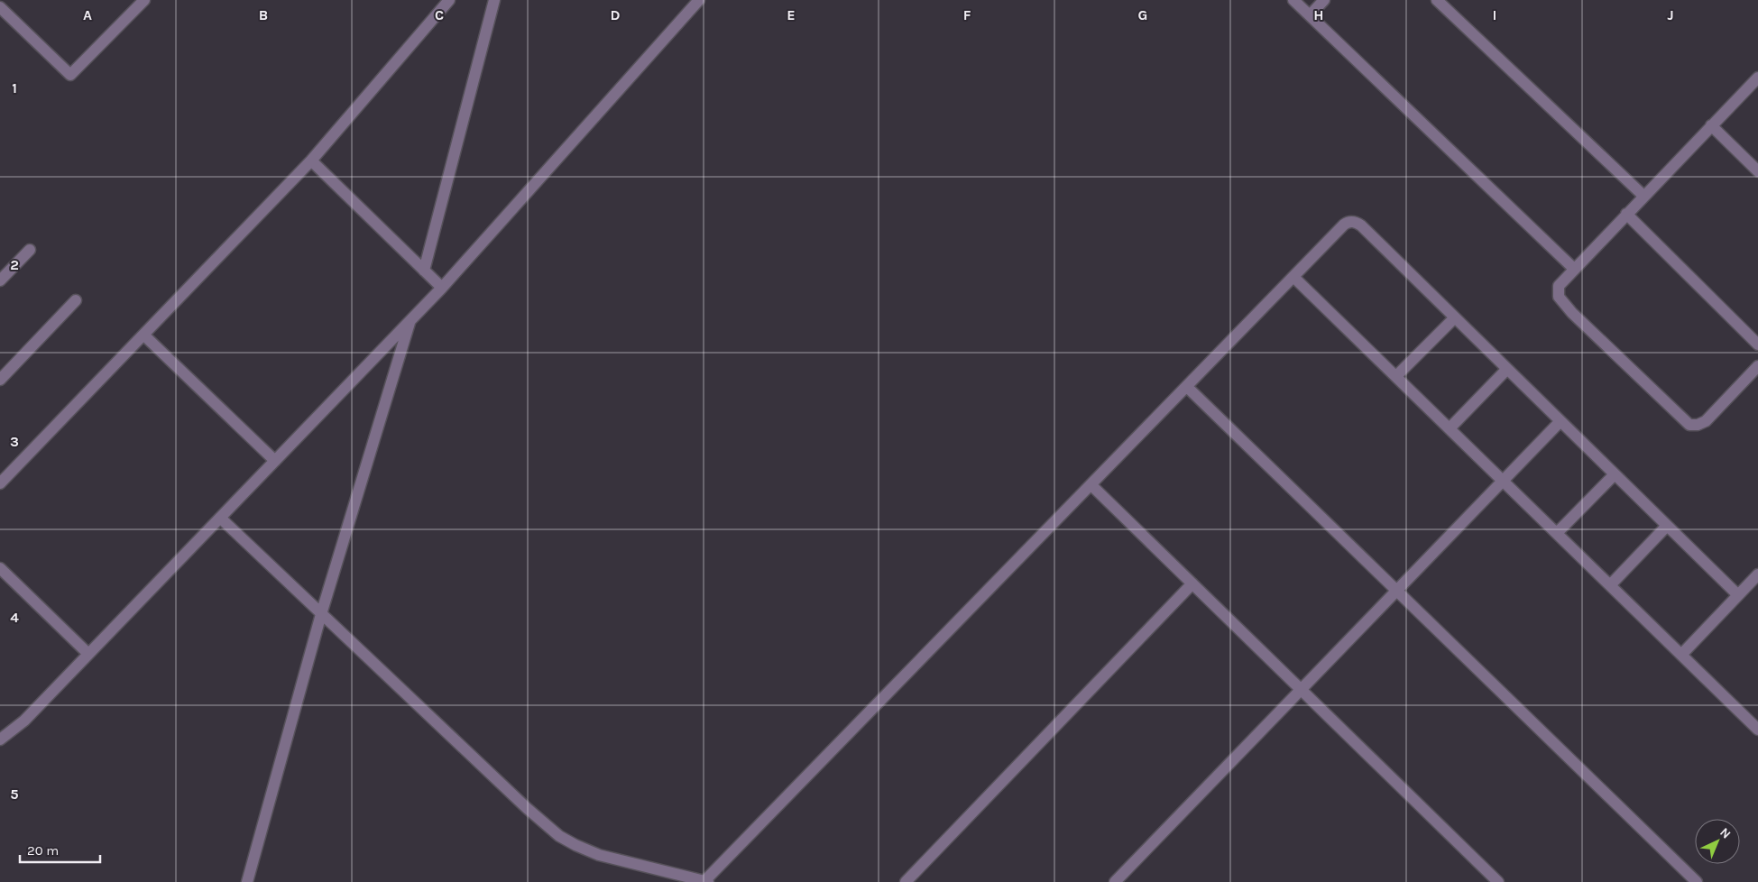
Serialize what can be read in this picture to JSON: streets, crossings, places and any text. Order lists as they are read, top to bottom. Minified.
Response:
{"scale_bar":"20 m","north":"top right","grid":{"columns":["A","B","C","D","E","F","G","H","I","J"],"rows":["1","2","3","4","5"]}}
